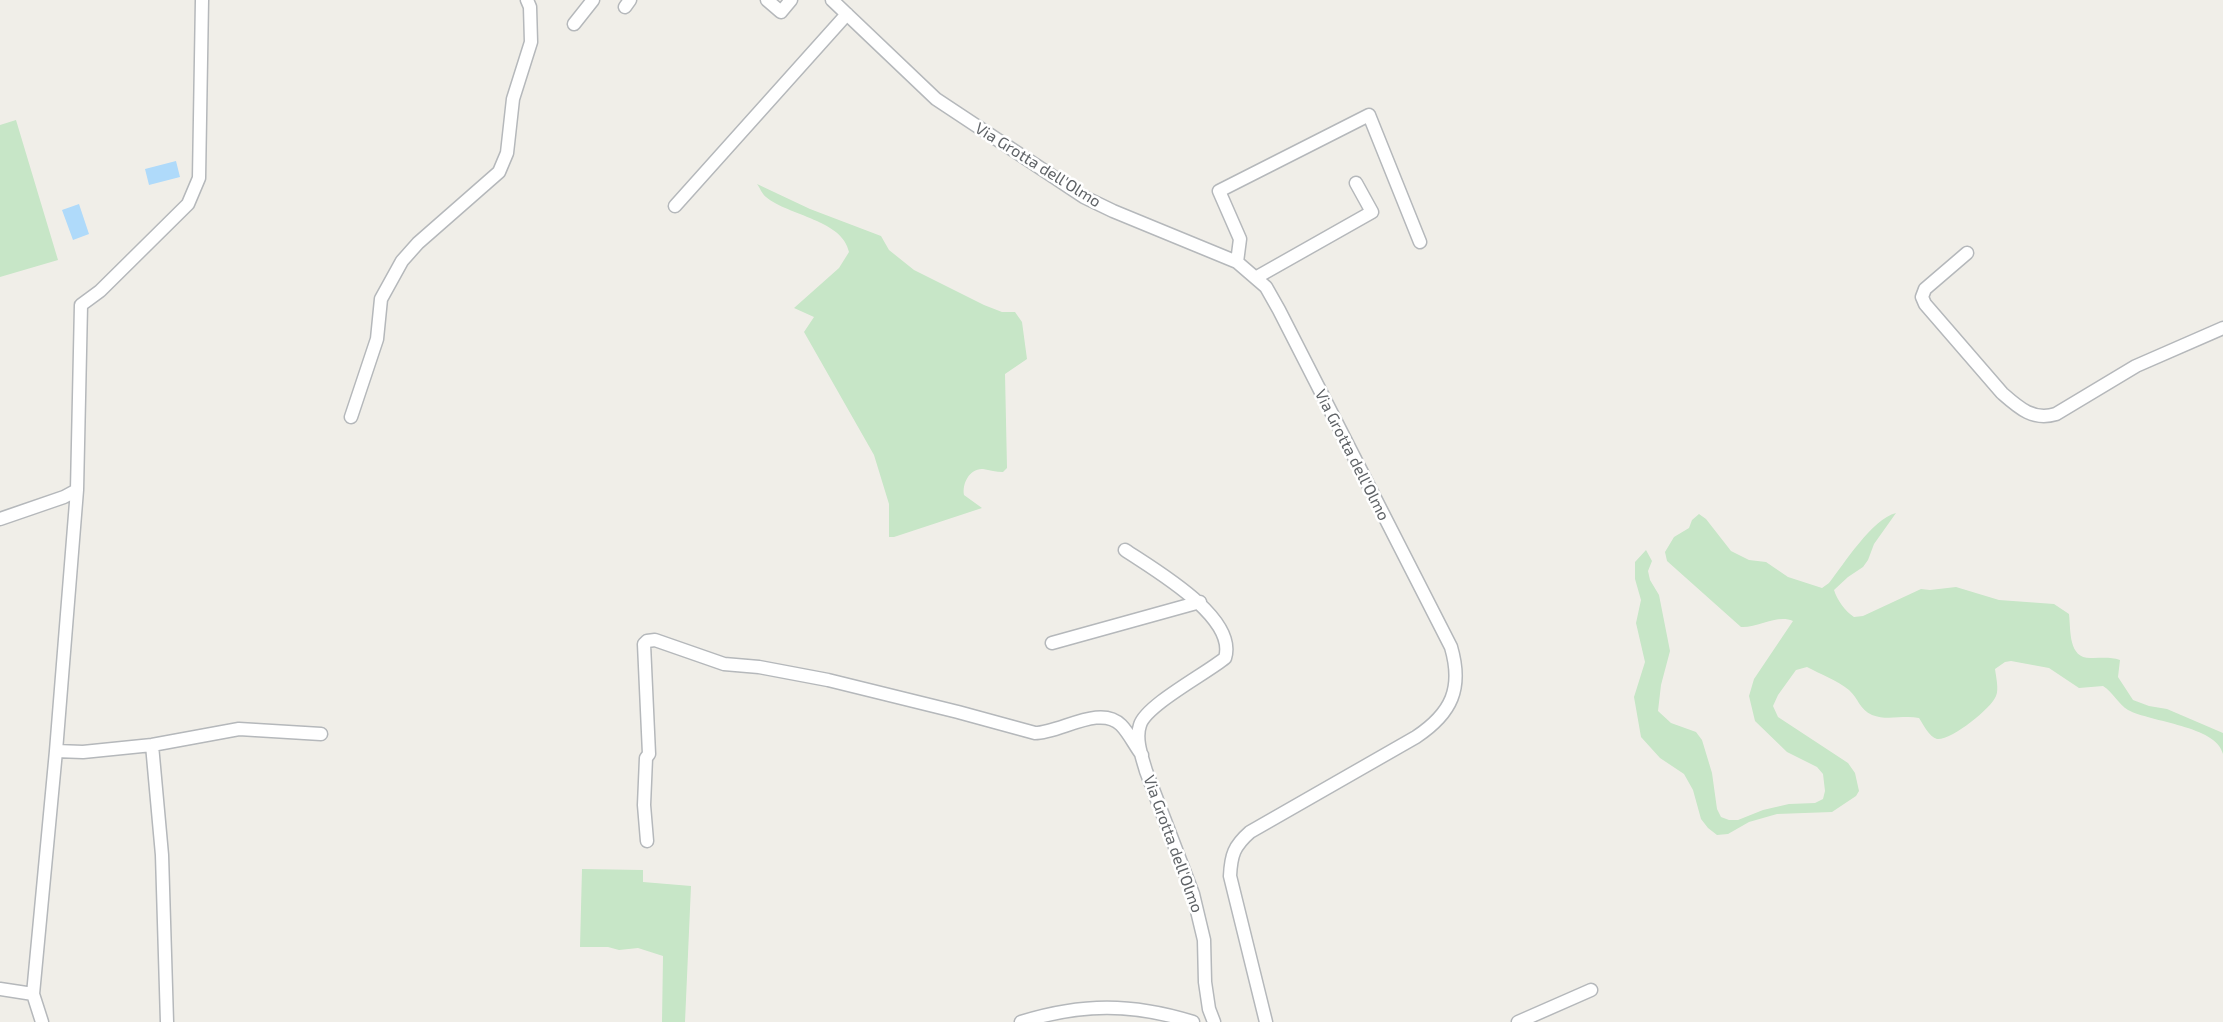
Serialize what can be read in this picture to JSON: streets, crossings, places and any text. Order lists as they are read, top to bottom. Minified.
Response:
{"streets":{"street":["Via Grotta dell'Olmo"]}}
